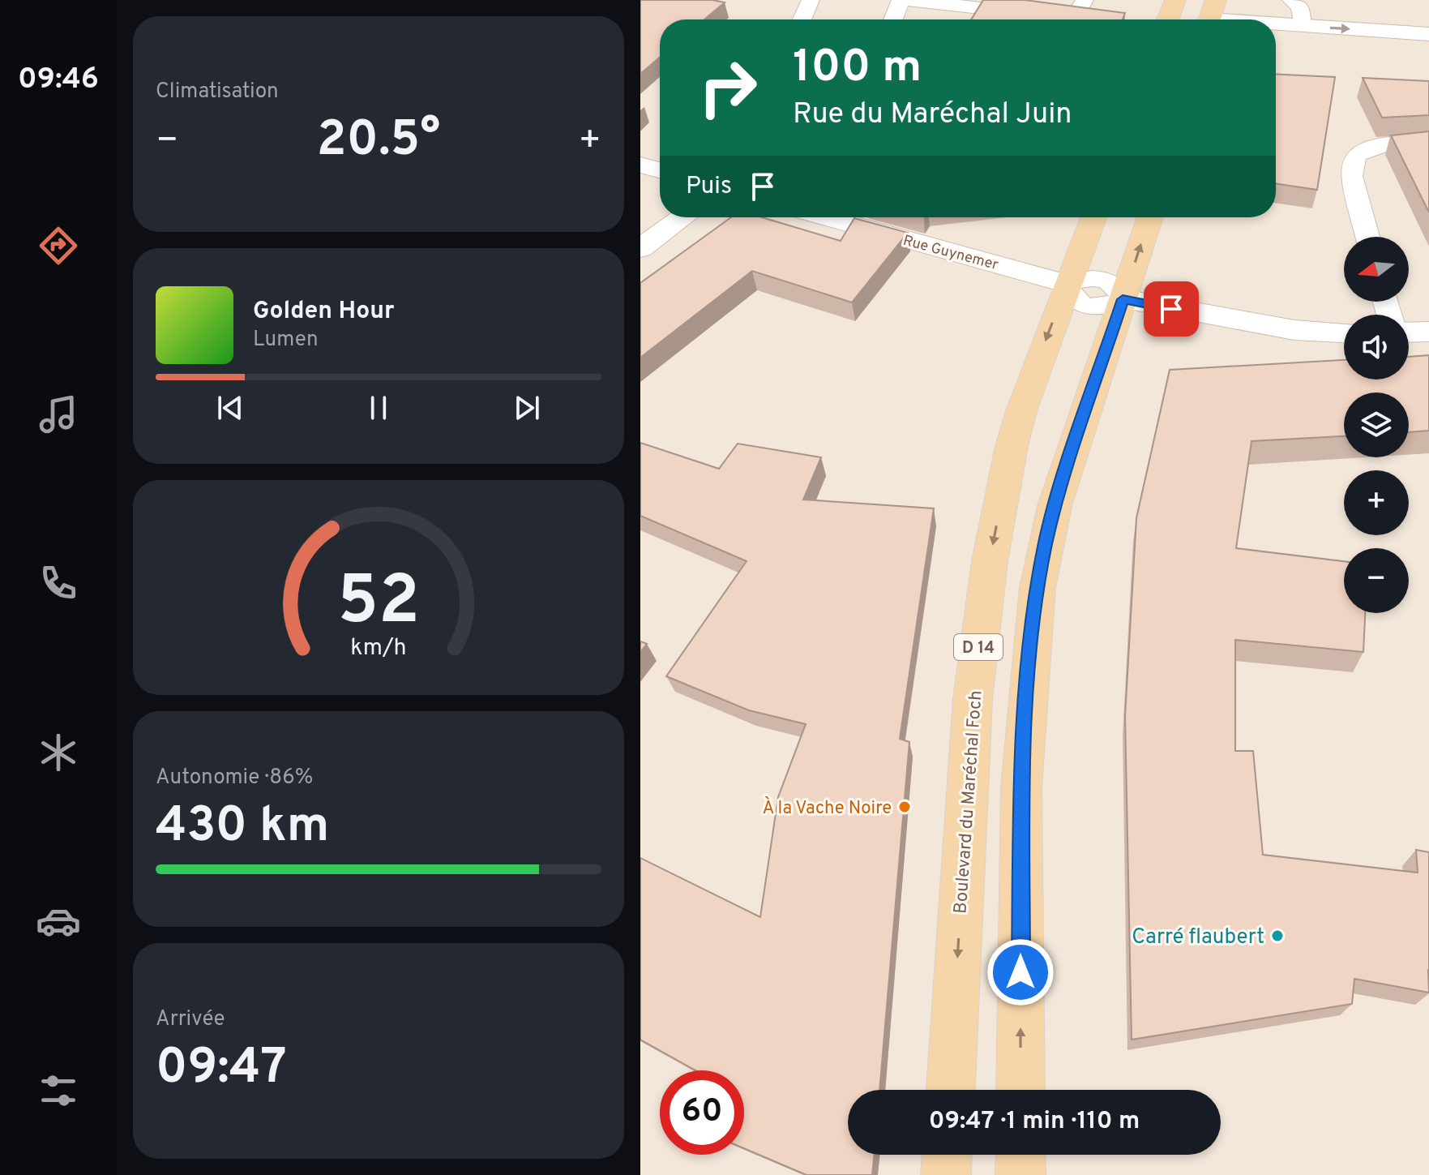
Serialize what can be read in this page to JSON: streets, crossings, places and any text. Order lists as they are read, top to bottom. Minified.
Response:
{"streets":{"main road":["D 14","Boulevard du Maréchal Foch"],"street":["Rue Guynemer"]},"crossings":[["Rue Guynemer","Boulevard du Maréchal Foch"]],"places":["À la Vache Noire","Carré flaubert"],"north":"left","page":{"tabs":"09:46","tile":["Climatisation",["Autonomie · 86%","430 km"],["Arrivée","09:47"]],"turn":["100 m","Rue du Maréchal Juin"],"heat":["−","20.5°","+"],"then":"Puis","map_buttons":["+","−"],"song":["Golden Hour","Lumen"],"limit":"60","trip":"09:47 · 1 min · 110 m","gauge":["52","km/h"]}}
